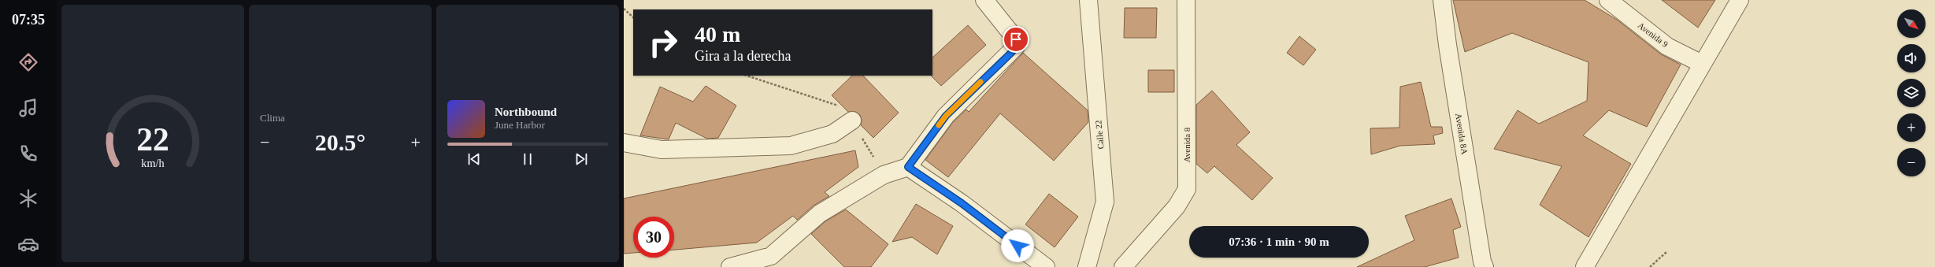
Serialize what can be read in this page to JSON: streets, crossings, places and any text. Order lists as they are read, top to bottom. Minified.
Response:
{"streets":{"street":["Avenida 9","Avenida 8A","Calle 22","Avenida 8"]},"north":"bottom right","page":{"tabs":"07:35","tile":"Clima","map_buttons":["+","−"],"turn":["40 m","Gira a la derecha"],"song":["Northbound","June Harbor"],"heat":["−","20.5°","+"],"limit":"30","trip":"07:36 · 1 min · 90 m","gauge":["22","km/h"]}}
